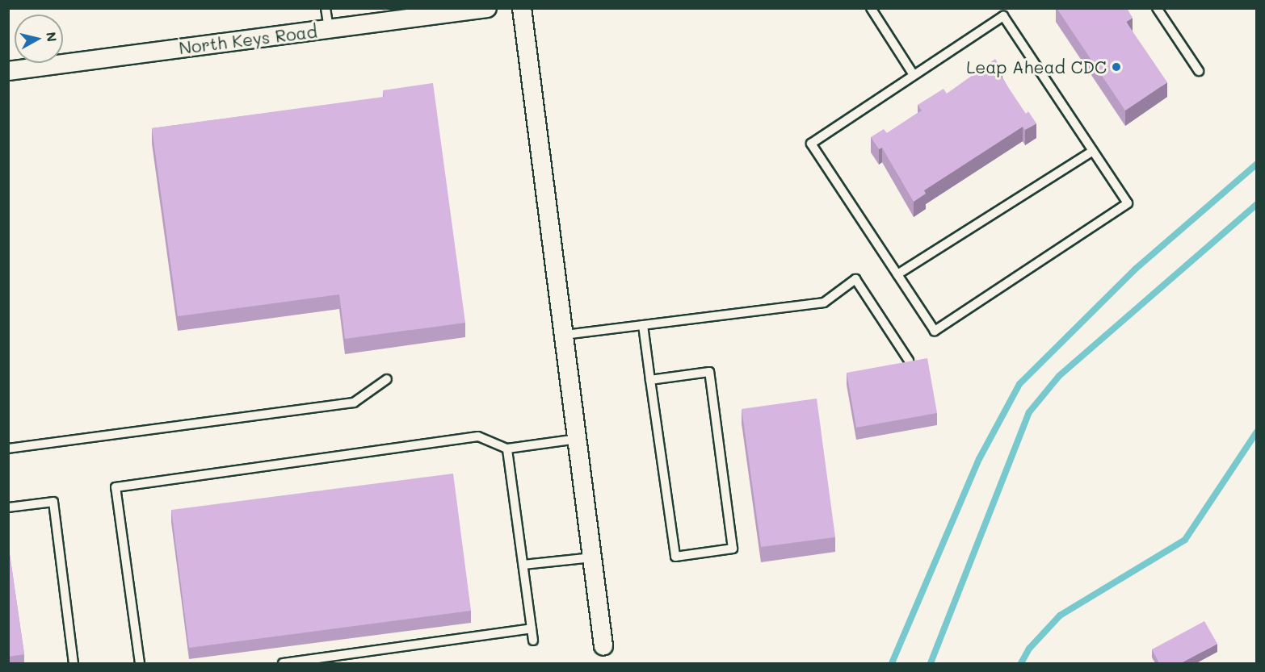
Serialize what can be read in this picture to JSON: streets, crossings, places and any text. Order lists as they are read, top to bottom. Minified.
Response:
{"streets":{"street":["North Keys Road"]},"places":["Leap Ahead CDC"],"north":"right"}
